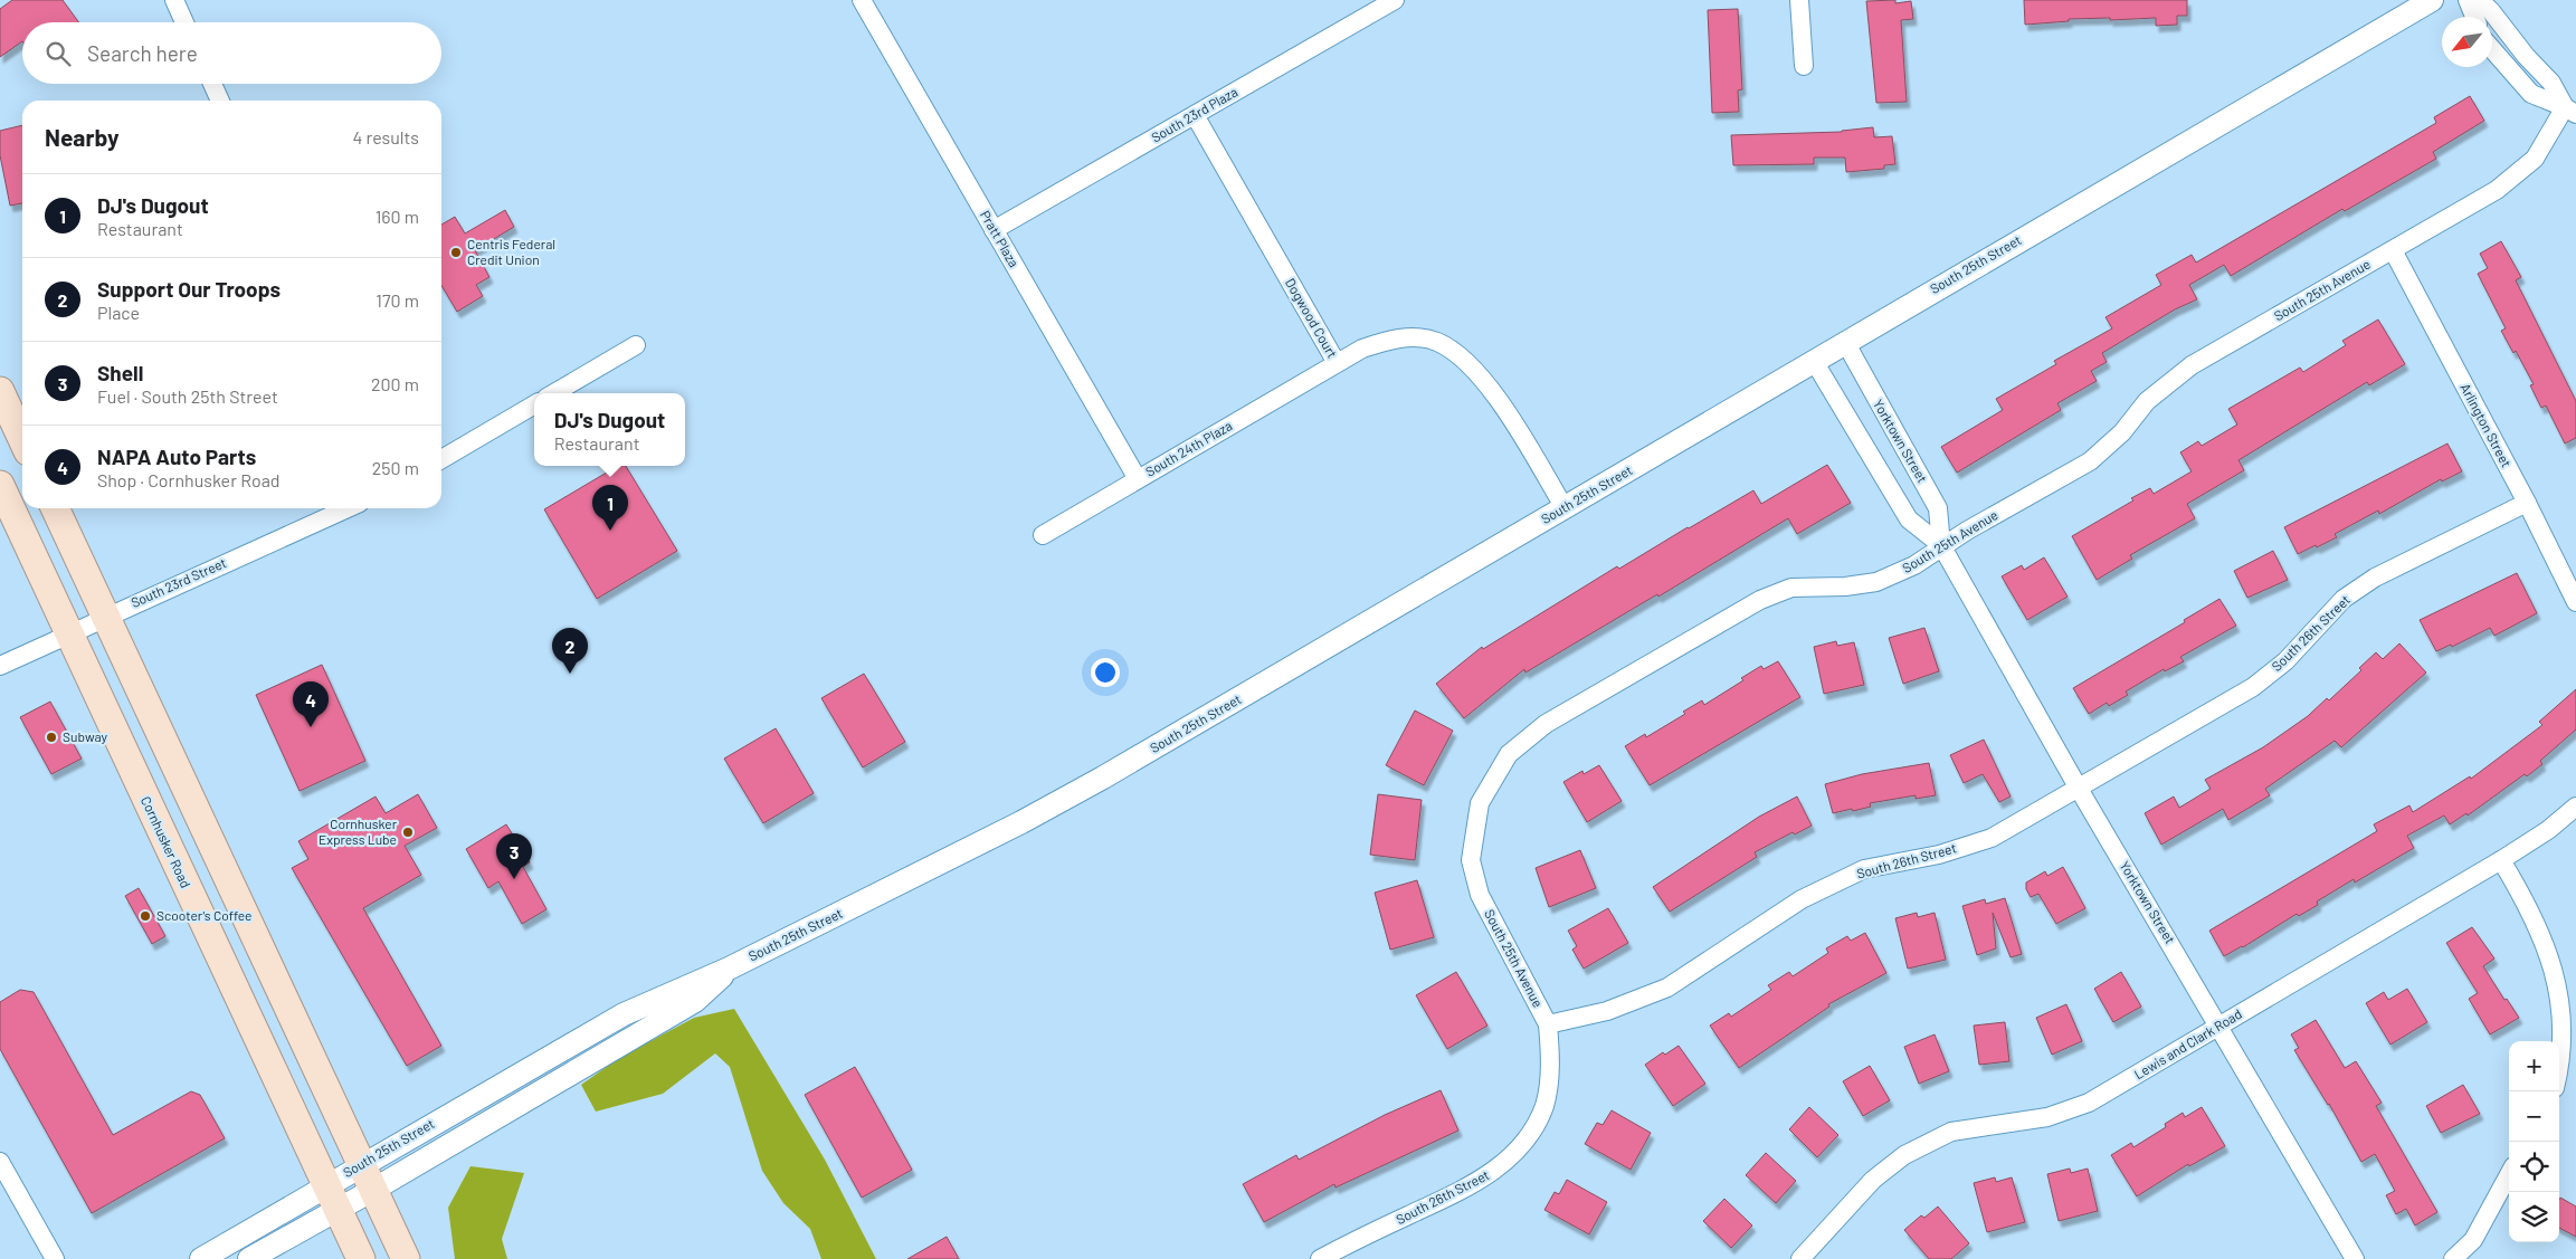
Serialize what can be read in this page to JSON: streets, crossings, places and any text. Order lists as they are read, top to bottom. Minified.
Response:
{"streets":{"main road":["Cornhusker Road"],"street":["South 23rd Plaza","Pratt Plaza","South 25th Street","South 25th Avenue","Dogwood Court","Arlington Street","Yorktown Street","South 24th Plaza","South 23rd Street","South 26th Street","Lewis and Clark Road"]},"crossings":[["South 23rd Plaza","Pratt Plaza"],["South 23rd Plaza","Dogwood Court"],["Pratt Plaza","South 24th Plaza"],["South 25th Street","Dogwood Court"],["South 25th Street","Yorktown Street"],["South 25th Street","Cornhusker Road"],["South 25th Avenue","Arlington Street"],["South 25th Avenue","Yorktown Street"],["South 25th Avenue","South 26th Street"],["Dogwood Court","South 24th Plaza"],["Arlington Street","South 26th Street"],["Yorktown Street","South 26th Street"],["Yorktown Street","Lewis and Clark Road"],["South 23rd Street","Cornhusker Road"]],"places":["Centris Federal Credit Union","Subway","Cornhusker Express Lube","Scooter's Coffee"],"north":"bottom left","page":{"search":"Search here","heading":["Nearby","4 results"],"list":[{"mark":"1","name":"DJ's Dugout","note":"Restaurant","value":"160 m"},{"mark":"2","name":"Support Our Troops","note":"Place","value":"170 m"},{"mark":"3","name":"Shell","note":"Fuel · South 25th Street","value":"200 m"},{"mark":"4","name":"NAPA Auto Parts","note":"Shop · Cornhusker Road","value":"250 m"}],"popup":["DJ's Dugout","Restaurant"],"pins":["1","2","4","3"],"map_buttons":["+","−"]}}
